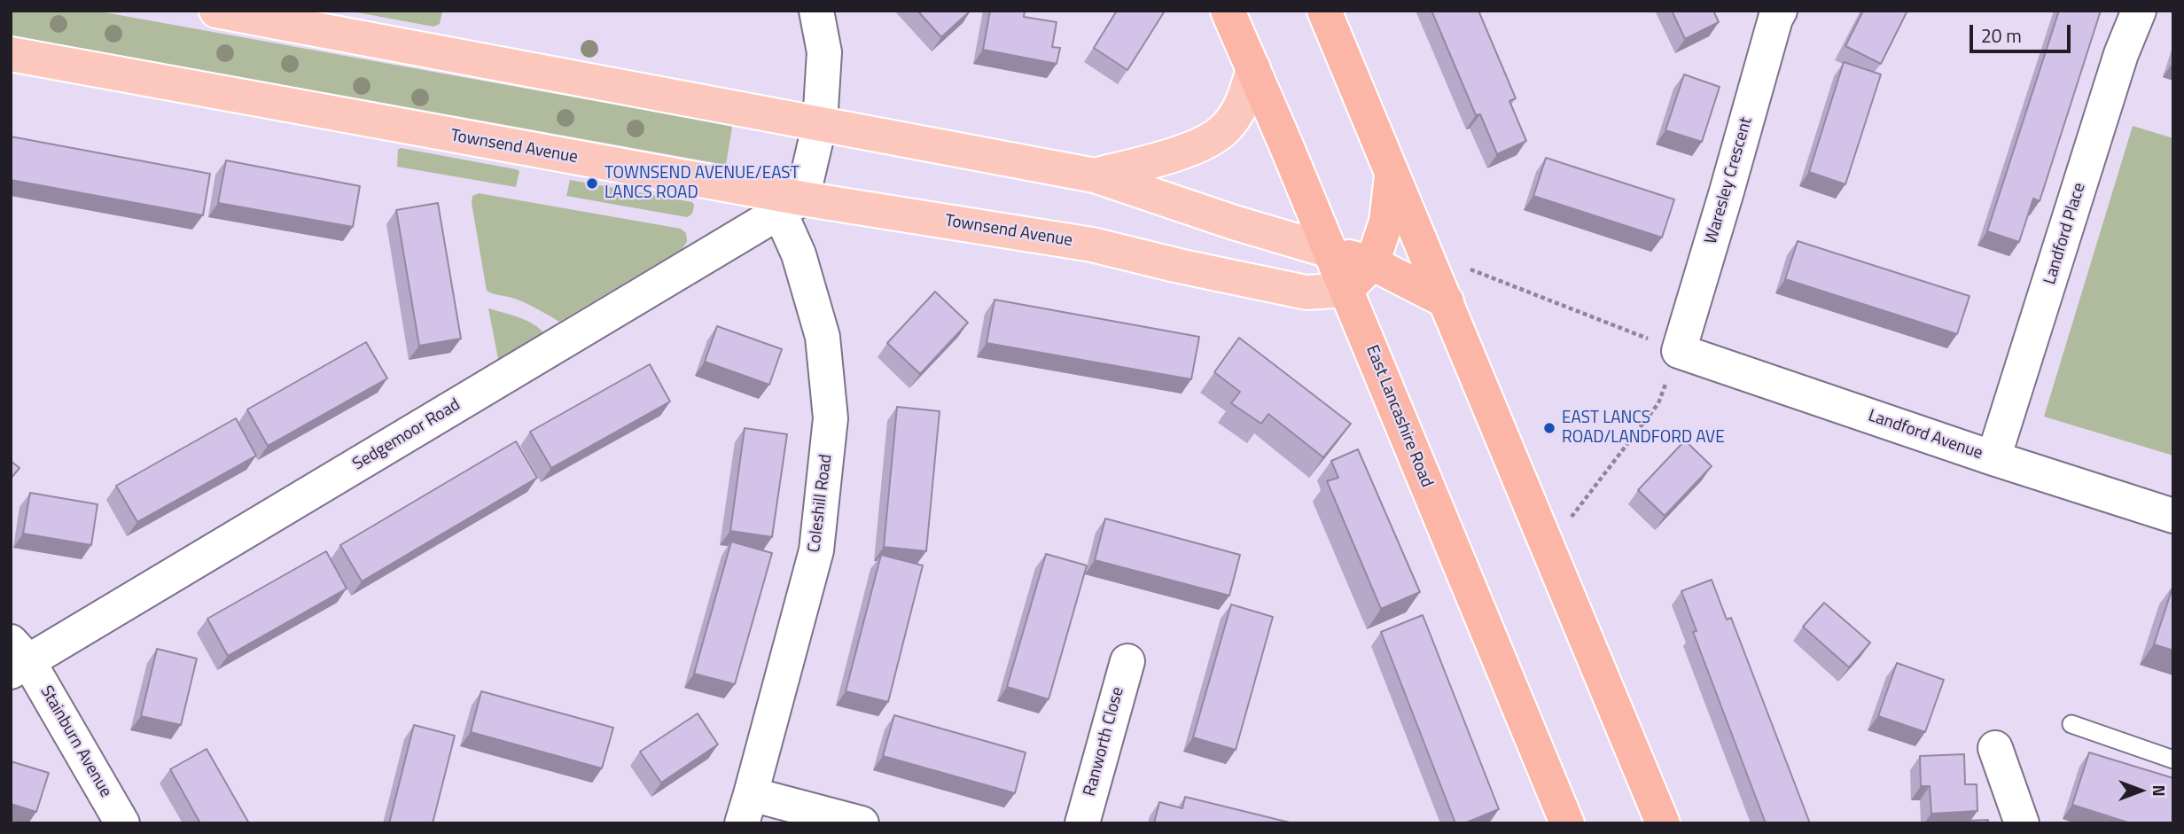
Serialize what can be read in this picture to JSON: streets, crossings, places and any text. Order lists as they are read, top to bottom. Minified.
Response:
{"streets":{"highway":["East Lancashire Road"],"main road":["Townsend Avenue"],"street":["Waresley Crescent","Landford Place","Sedgemoor Road","Landford Avenue","Coleshill Road","Stainburn Avenue","Ranworth Close"]},"crossings":[["Townsend Avenue","East Lancashire Road"],["Townsend Avenue","Sedgemoor Road"],["Townsend Avenue","Coleshill Road"],["Waresley Crescent","Landford Avenue"],["Landford Place","Landford Avenue"],["Sedgemoor Road","Coleshill Road"],["Sedgemoor Road","Stainburn Avenue"]],"places":["TOWNSEND AVENUE/EAST LANCS ROAD","EAST LANCS ROAD/LANDFORD AVE"],"scale_bar":"20 m","north":"right"}
